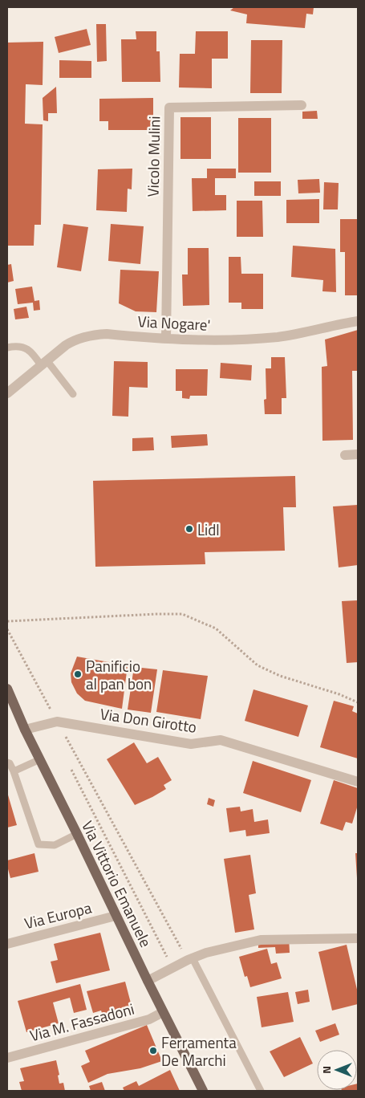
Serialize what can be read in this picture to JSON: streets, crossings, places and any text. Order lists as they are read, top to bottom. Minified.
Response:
{"streets":{"main road":["Via Vittorio Emanuele"],"street":["Vicolo Mulini","Via Nogare'","Via Don Girotto","Via Europa","Via M. Fassadoni"]},"crossings":[["Vicolo Mulini","Via Nogare'"],["Via Don Girotto","Via Vittorio Emanuele"],["Via Vittorio Emanuele","Via Europa"],["Via Vittorio Emanuele","Via M. Fassadoni"]],"places":["Lidl","Panificio al pan bon","Ferramenta De Marchi"],"north":"left"}
